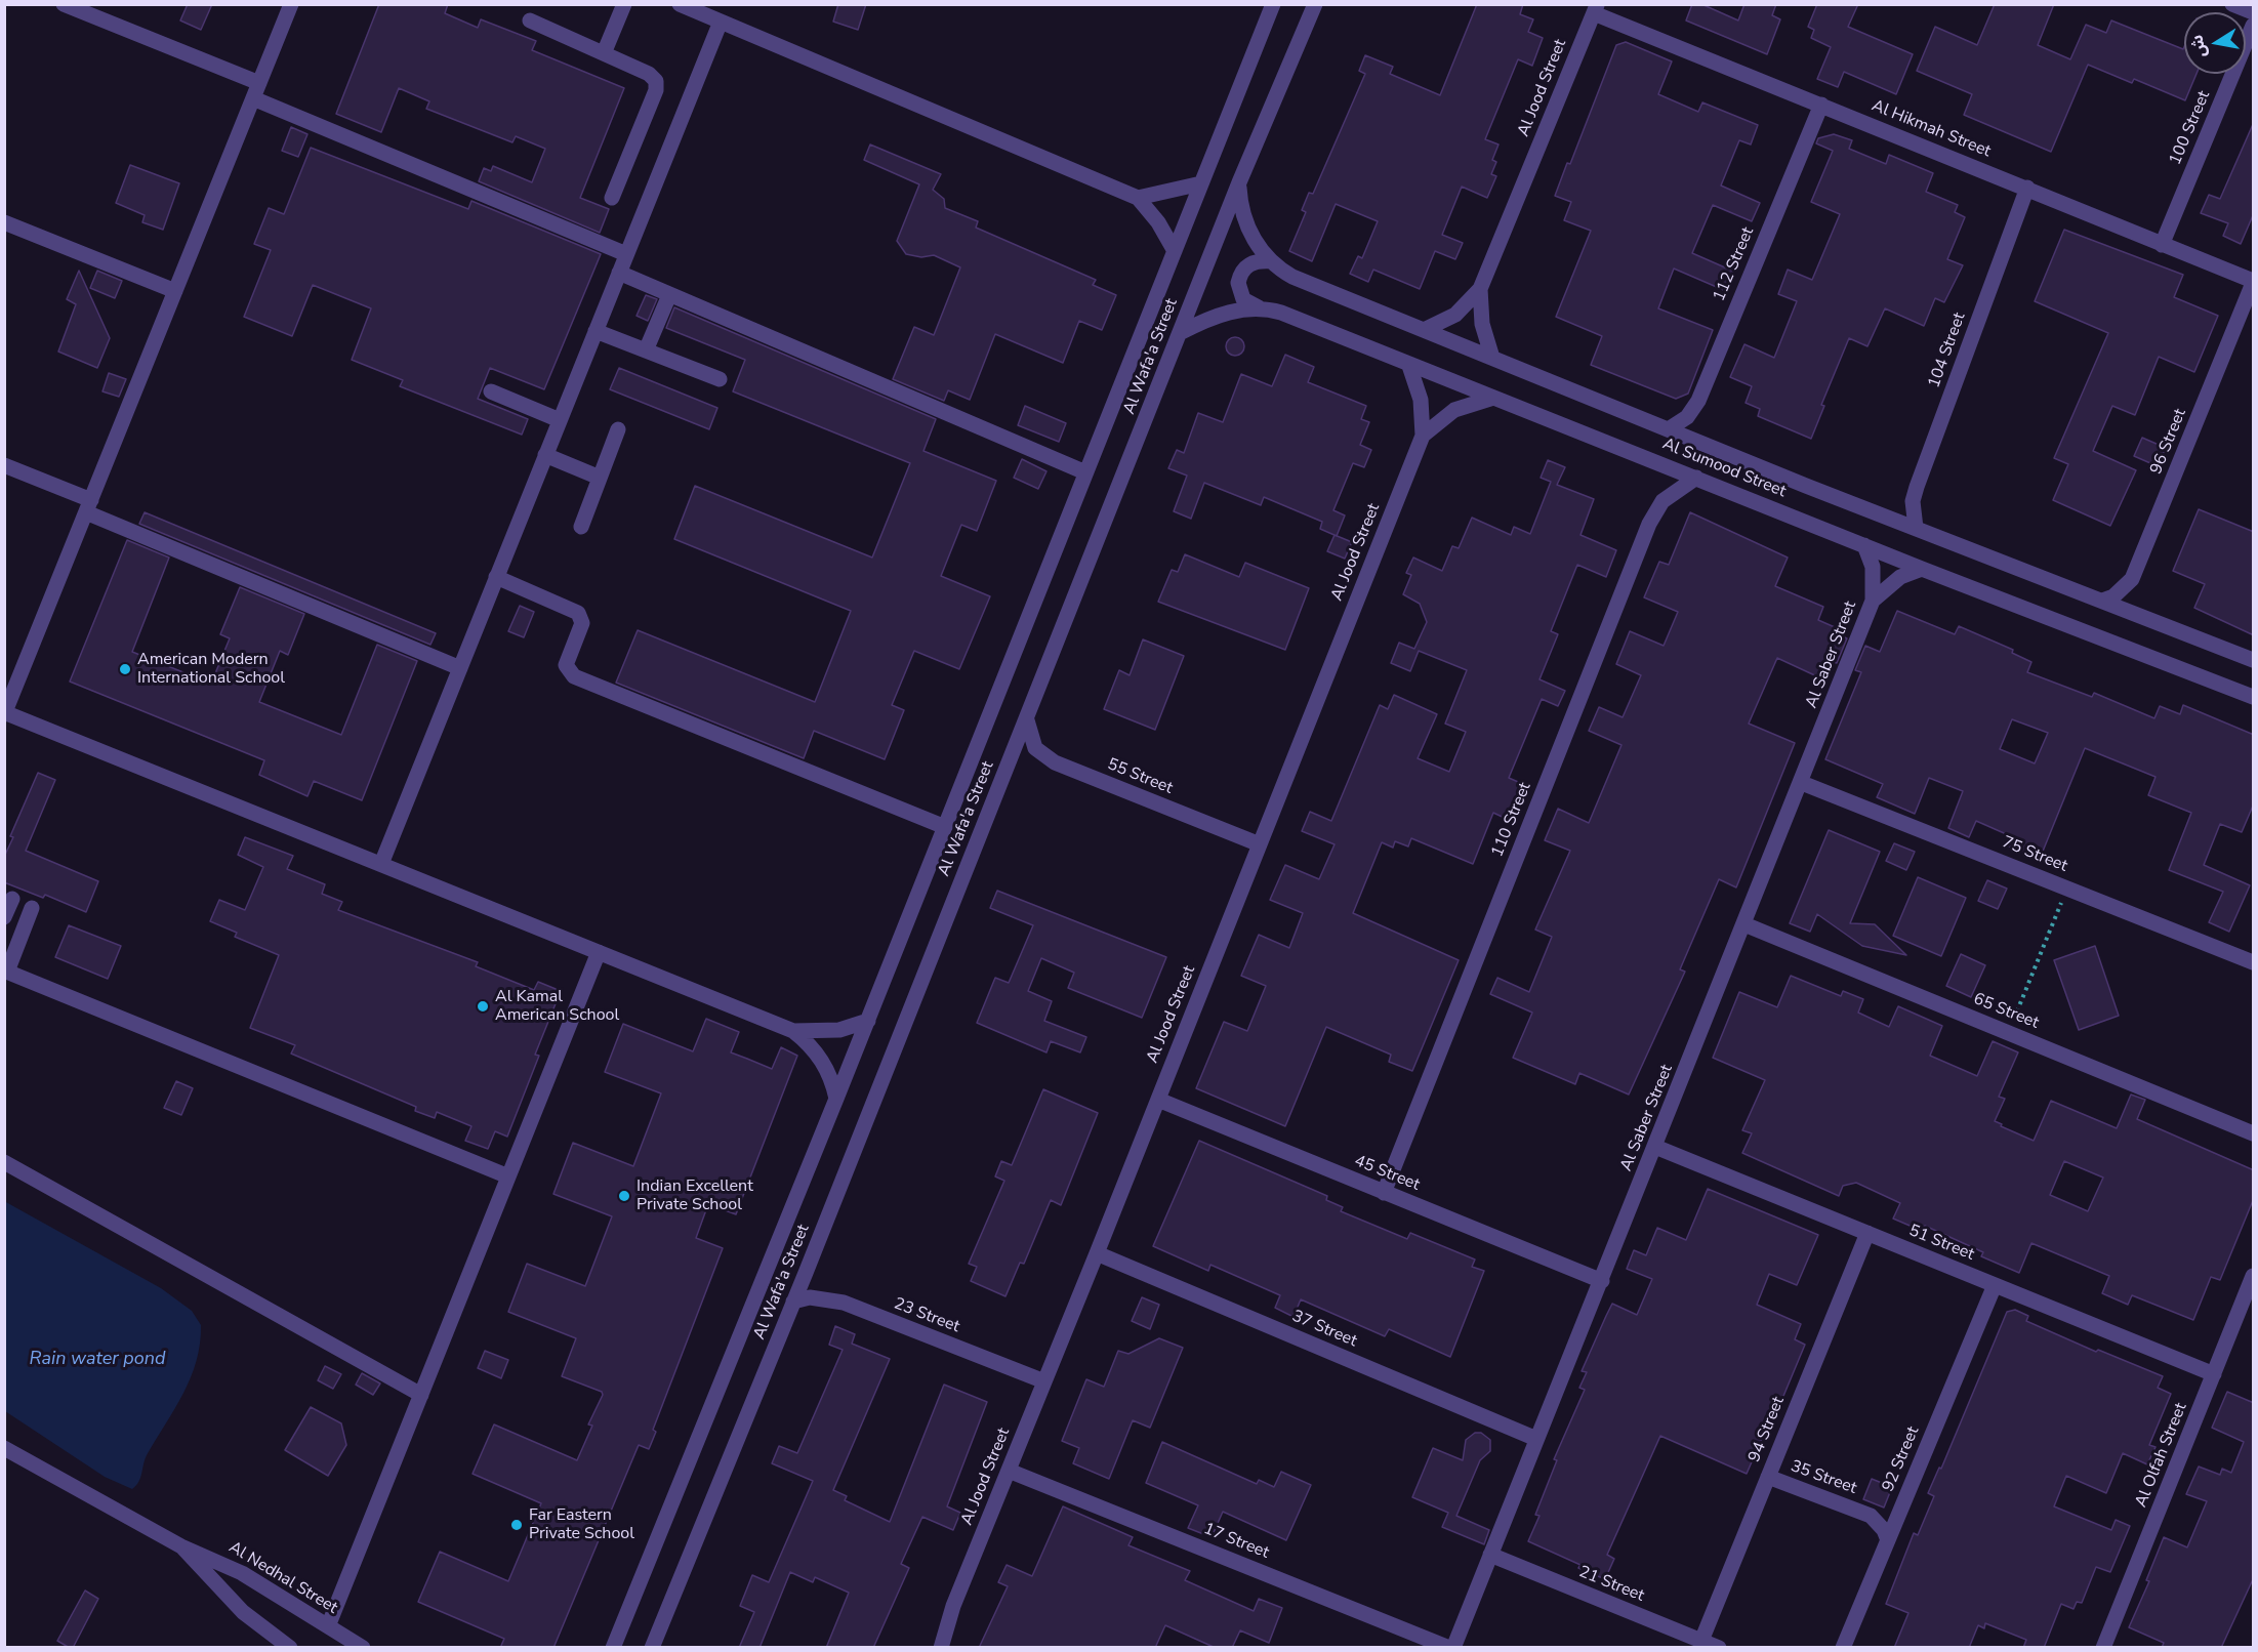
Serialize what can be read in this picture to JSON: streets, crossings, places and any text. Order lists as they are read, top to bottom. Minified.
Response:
{"streets":{"street":["Al Jood Street","100 Street","Al Hikmah Street","112 Street","104 Street","Al Wafa'a Street","96 Street","Al Sumood Street","Al Saber Street","55 Street","110 Street","75 Street","65 Street","45 Street","51 Street","23 Street","37 Street","94 Street","Al Olfah Street","92 Street","35 Street","17 Street","Al Nedhal Street","21 Street"]},"crossings":[["Al Jood Street","Al Hikmah Street"],["Al Jood Street","Al Sumood Street"],["Al Jood Street","55 Street"],["Al Jood Street","45 Street"],["Al Jood Street","23 Street"],["Al Jood Street","37 Street"],["Al Jood Street","17 Street"],["100 Street","Al Hikmah Street"],["Al Hikmah Street","112 Street"],["Al Hikmah Street","104 Street"],["Al Hikmah Street","96 Street"],["112 Street","Al Sumood Street"],["104 Street","Al Sumood Street"],["Al Wafa'a Street","Al Sumood Street"],["Al Wafa'a Street","55 Street"],["Al Wafa'a Street","23 Street"],["96 Street","Al Sumood Street"],["Al Sumood Street","Al Saber Street"],["Al Sumood Street","110 Street"],["Al Saber Street","75 Street"],["Al Saber Street","65 Street"],["Al Saber Street","45 Street"],["Al Saber Street","51 Street"],["Al Saber Street","37 Street"],["Al Saber Street","17 Street"],["Al Saber Street","21 Street"],["110 Street","45 Street"],["51 Street","94 Street"],["51 Street","Al Olfah Street"],["51 Street","92 Street"],["94 Street","35 Street"],["94 Street","21 Street"],["92 Street","35 Street"]],"water":["Rain water pond"],"places":["American Modern International School","Al Kamal American School","Indian Excellent Private School","Far Eastern Private School"],"north":"left"}
